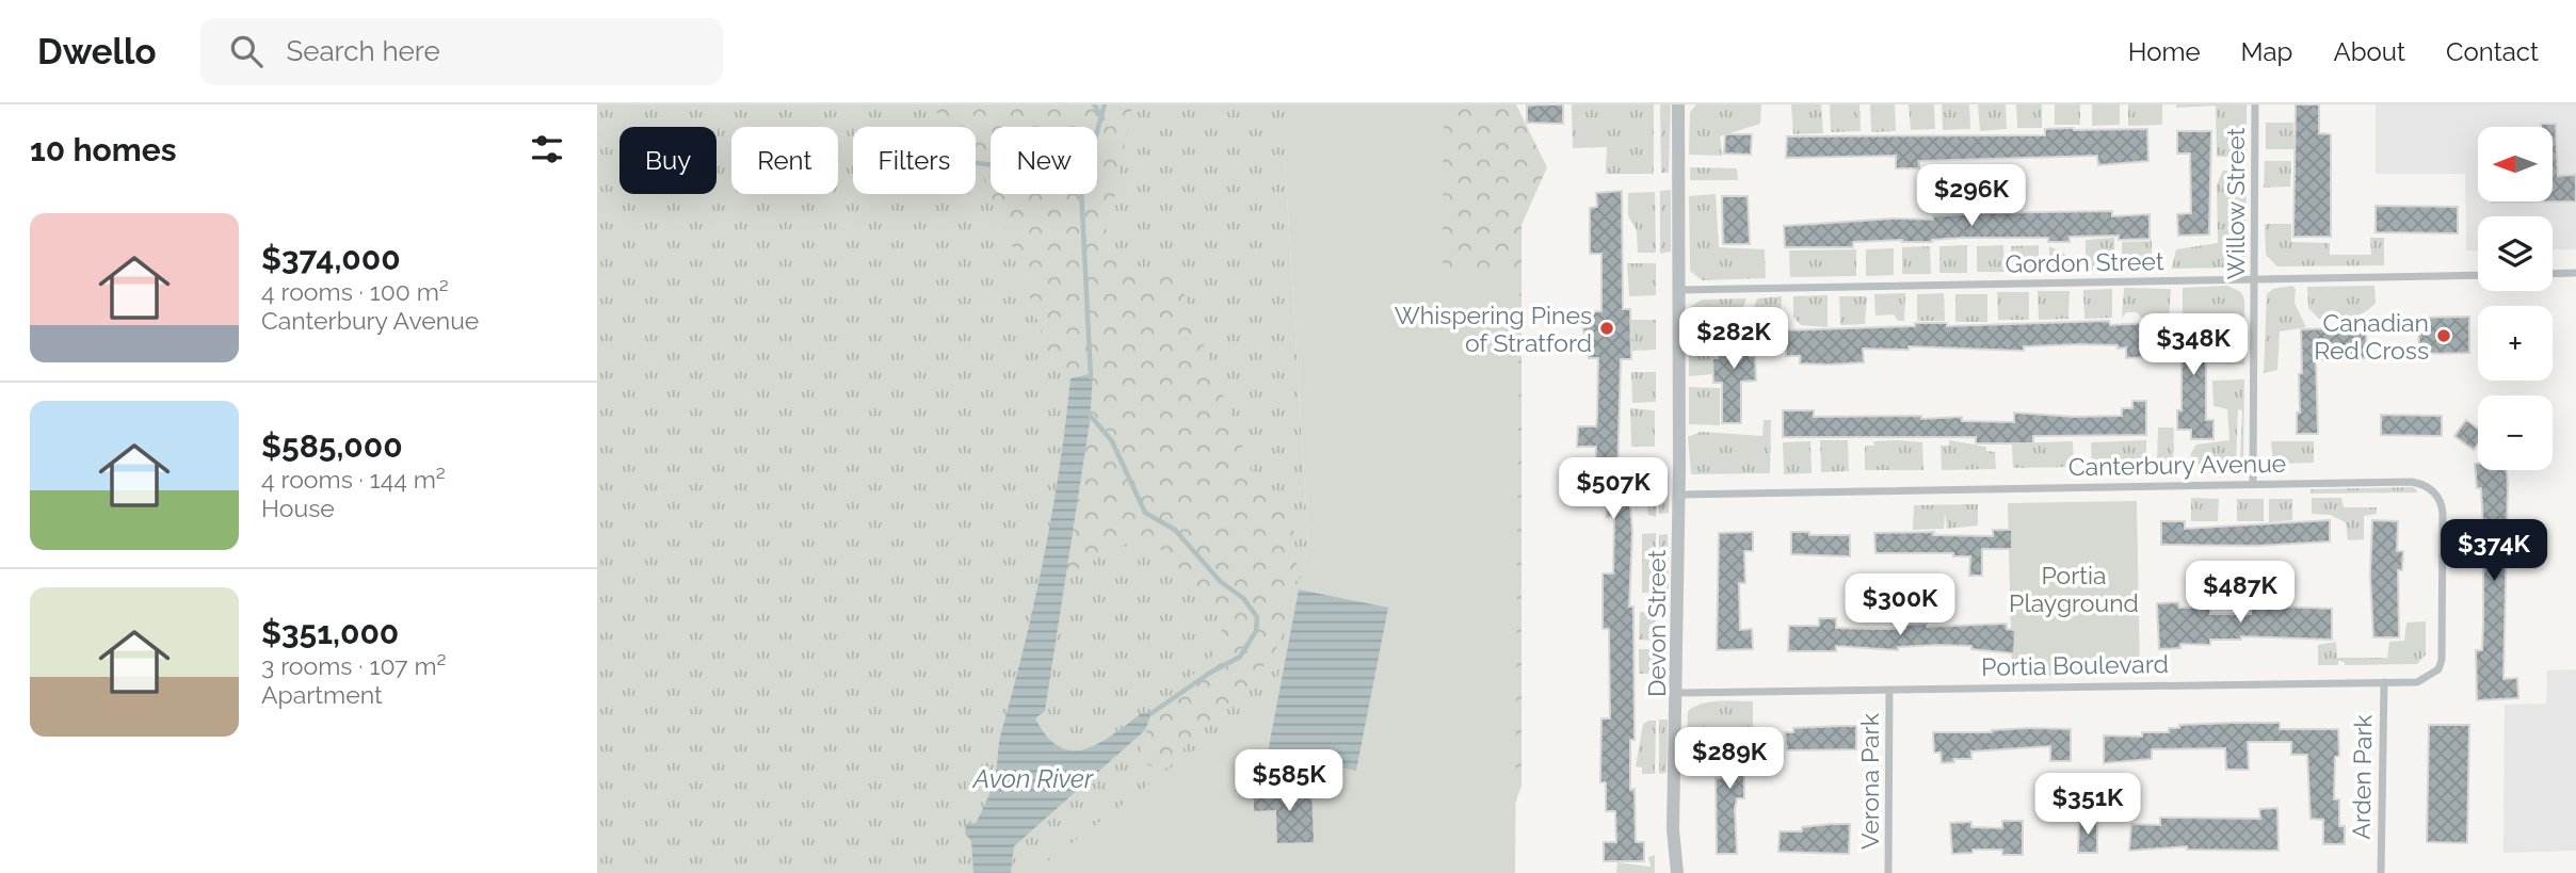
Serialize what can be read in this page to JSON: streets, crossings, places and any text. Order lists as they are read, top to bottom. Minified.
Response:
{"streets":{"street":["Willow Street","Gordon Street","Canterbury Avenue","Devon Street","Portia Boulevard","Arden Park","Verona Park"]},"crossings":[["Willow Street","Gordon Street"],["Willow Street","Canterbury Avenue"],["Gordon Street","Devon Street"],["Canterbury Avenue","Devon Street"],["Canterbury Avenue","Portia Boulevard"],["Canterbury Avenue","Arden Park"],["Devon Street","Portia Boulevard"],["Portia Boulevard","Arden Park"],["Portia Boulevard","Verona Park"]],"water":["Avon River"],"parks":["Portia Playground"],"places":["Whispering Pines of Stratford","Canadian Red Cross"],"north":"left","page":{"header":"Dwello","search":"Search here","nav":["Home","Map","About","Contact"],"heading":"10 homes","map_buttons":["+","−"],"chip":["Buy","Rent","Filters","New"],"price":["$296K","$282K","$348K","$507K","$374K","$487K","$300K","$289K","$585K","$351K"],"list":[{"name":"$374,000","note":"4 rooms · 100 m² · Canterbury Avenue"},{"name":"$585,000","note":"4 rooms · 144 m² · House"},{"name":"$351,000","note":"3 rooms · 107 m² · Apartment"}]}}
